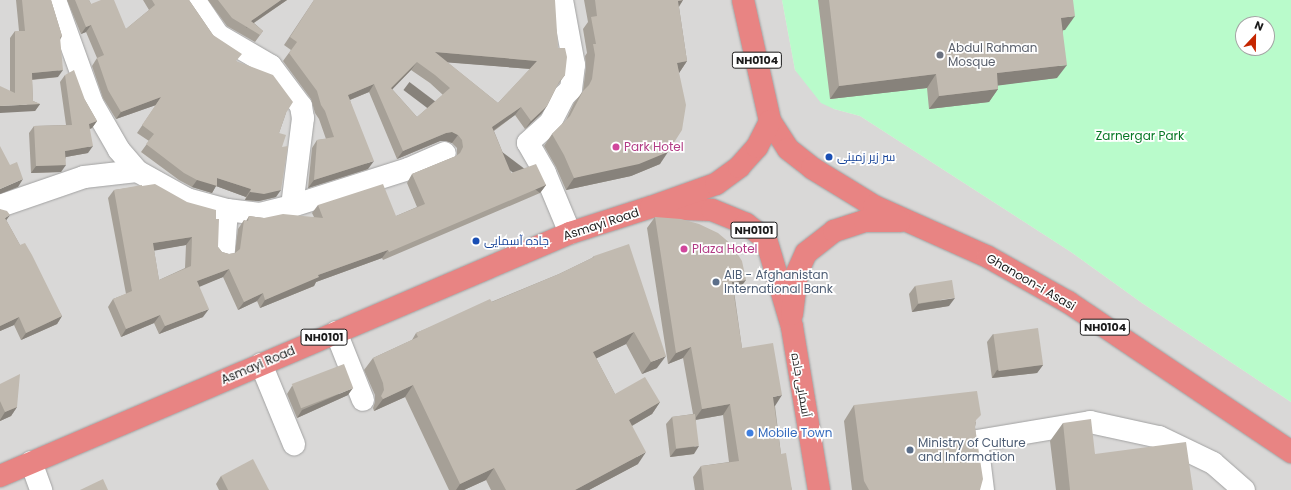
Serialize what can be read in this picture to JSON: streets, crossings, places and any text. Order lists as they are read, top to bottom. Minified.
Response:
{"streets":{"highway":["NH0104","Asmayi Road","NH0101","Ghanoon-i Asasi","آسمایی جاده"]},"crossings":[["NH0104","Asmayi Road"],["NH0104","Ghanoon-i Asasi"],["NH0104","آسمایی جاده"],["Asmayi Road","Ghanoon-i Asasi"],["Asmayi Road","آسمایی جاده"]],"parks":["Zarnergar Park"],"places":["Abdul Rahman Mosque","Park Hotel","سر زیر زمینی","جاده آسمایی","Plaza Hotel","AIB - Afghanistan International Bank","Mobile Town","Ministry of Culture and Information"],"north":"top"}
